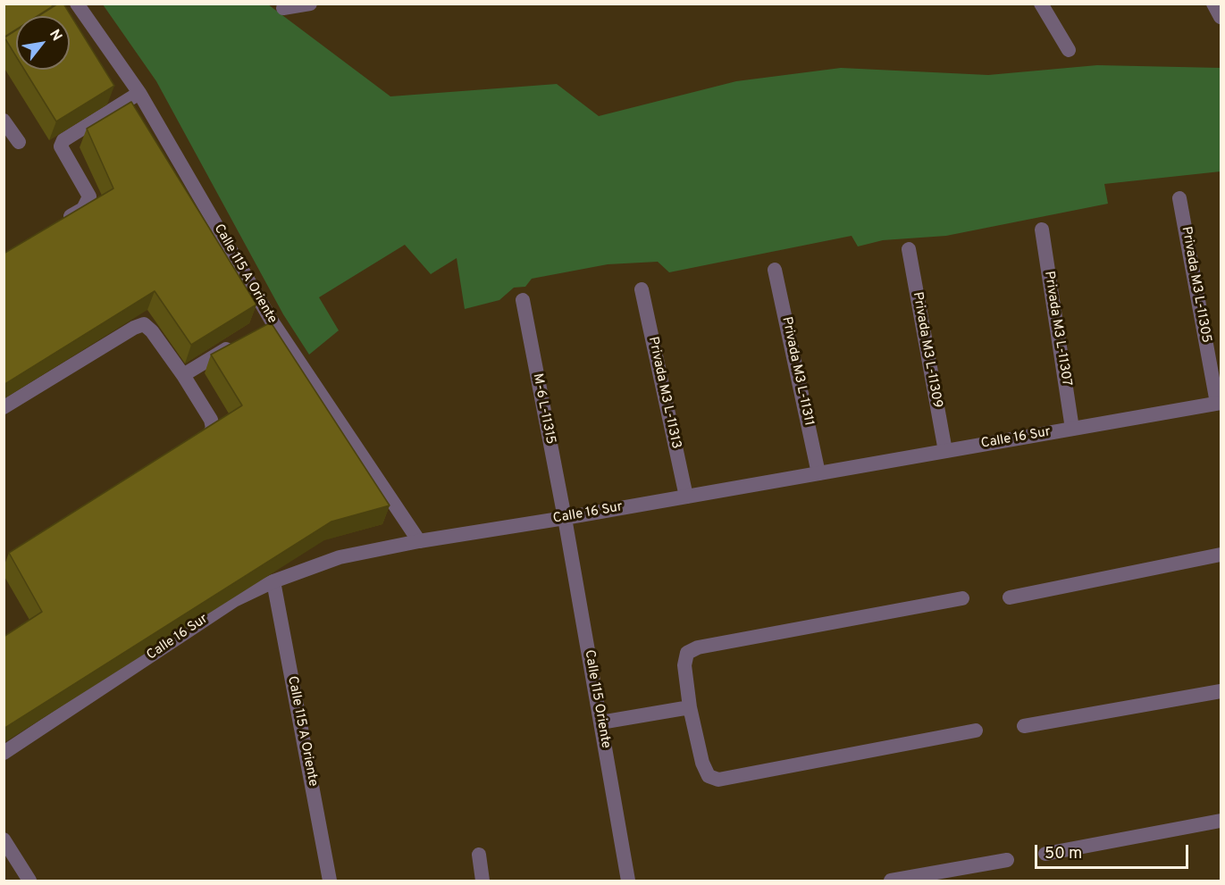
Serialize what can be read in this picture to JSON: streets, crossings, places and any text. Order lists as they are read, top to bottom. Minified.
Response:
{"streets":{"street":["Calle 115 A Oriente","Privada M3 L-11305","Privada M3 L-11307","Privada M3 L-11309","Privada M3 L-11311","Privada M3 L-11313","M-6 L-11315","Calle 16 Sur","Calle 115 Oriente"]},"crossings":[["Calle 115 A Oriente","Calle 16 Sur"],["Privada M3 L-11305","Calle 16 Sur"],["Privada M3 L-11307","Calle 16 Sur"],["Privada M3 L-11309","Calle 16 Sur"],["Privada M3 L-11311","Calle 16 Sur"],["Privada M3 L-11313","Calle 16 Sur"],["M-6 L-11315","Calle 16 Sur"],["M-6 L-11315","Calle 115 Oriente"],["Calle 16 Sur","Calle 115 Oriente"]],"scale_bar":"50 m","north":"top right"}
